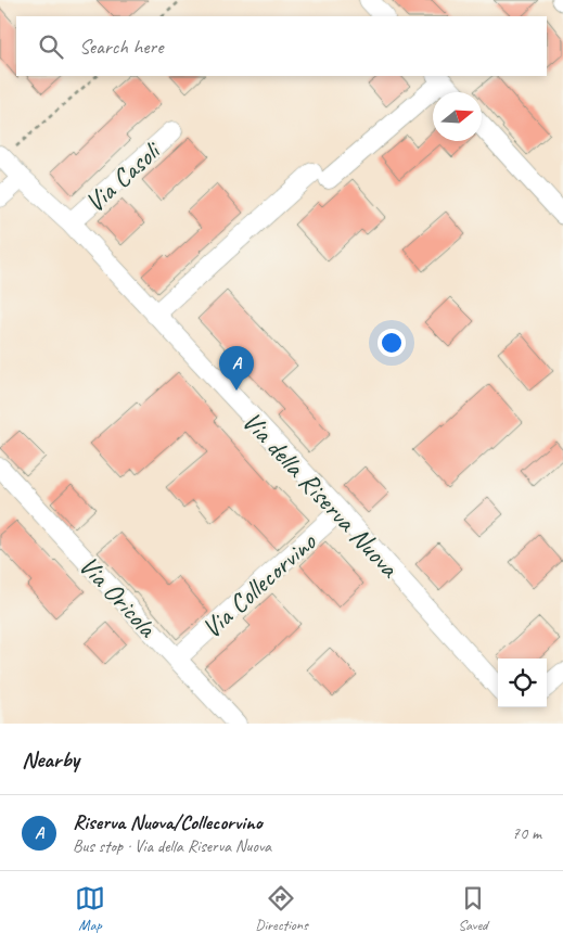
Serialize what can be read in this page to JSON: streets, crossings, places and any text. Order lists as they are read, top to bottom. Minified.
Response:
{"streets":{"street":["Via Casoli","Via della Riserva Nuova","Via Collecorvino","Via Oricola"]},"crossings":[["Via Casoli","Via della Riserva Nuova"],["Via della Riserva Nuova","Via Collecorvino"],["Via Collecorvino","Via Oricola"]],"north":"right","page":{"search":"Search here","pins":"A","heading":"Nearby","list":[{"mark":"A","name":"Riserva Nuova/Collecorvino","note":"Bus stop · Via della Riserva Nuova","value":"70 m"}],"nav":["Map","Directions","Saved"]}}
